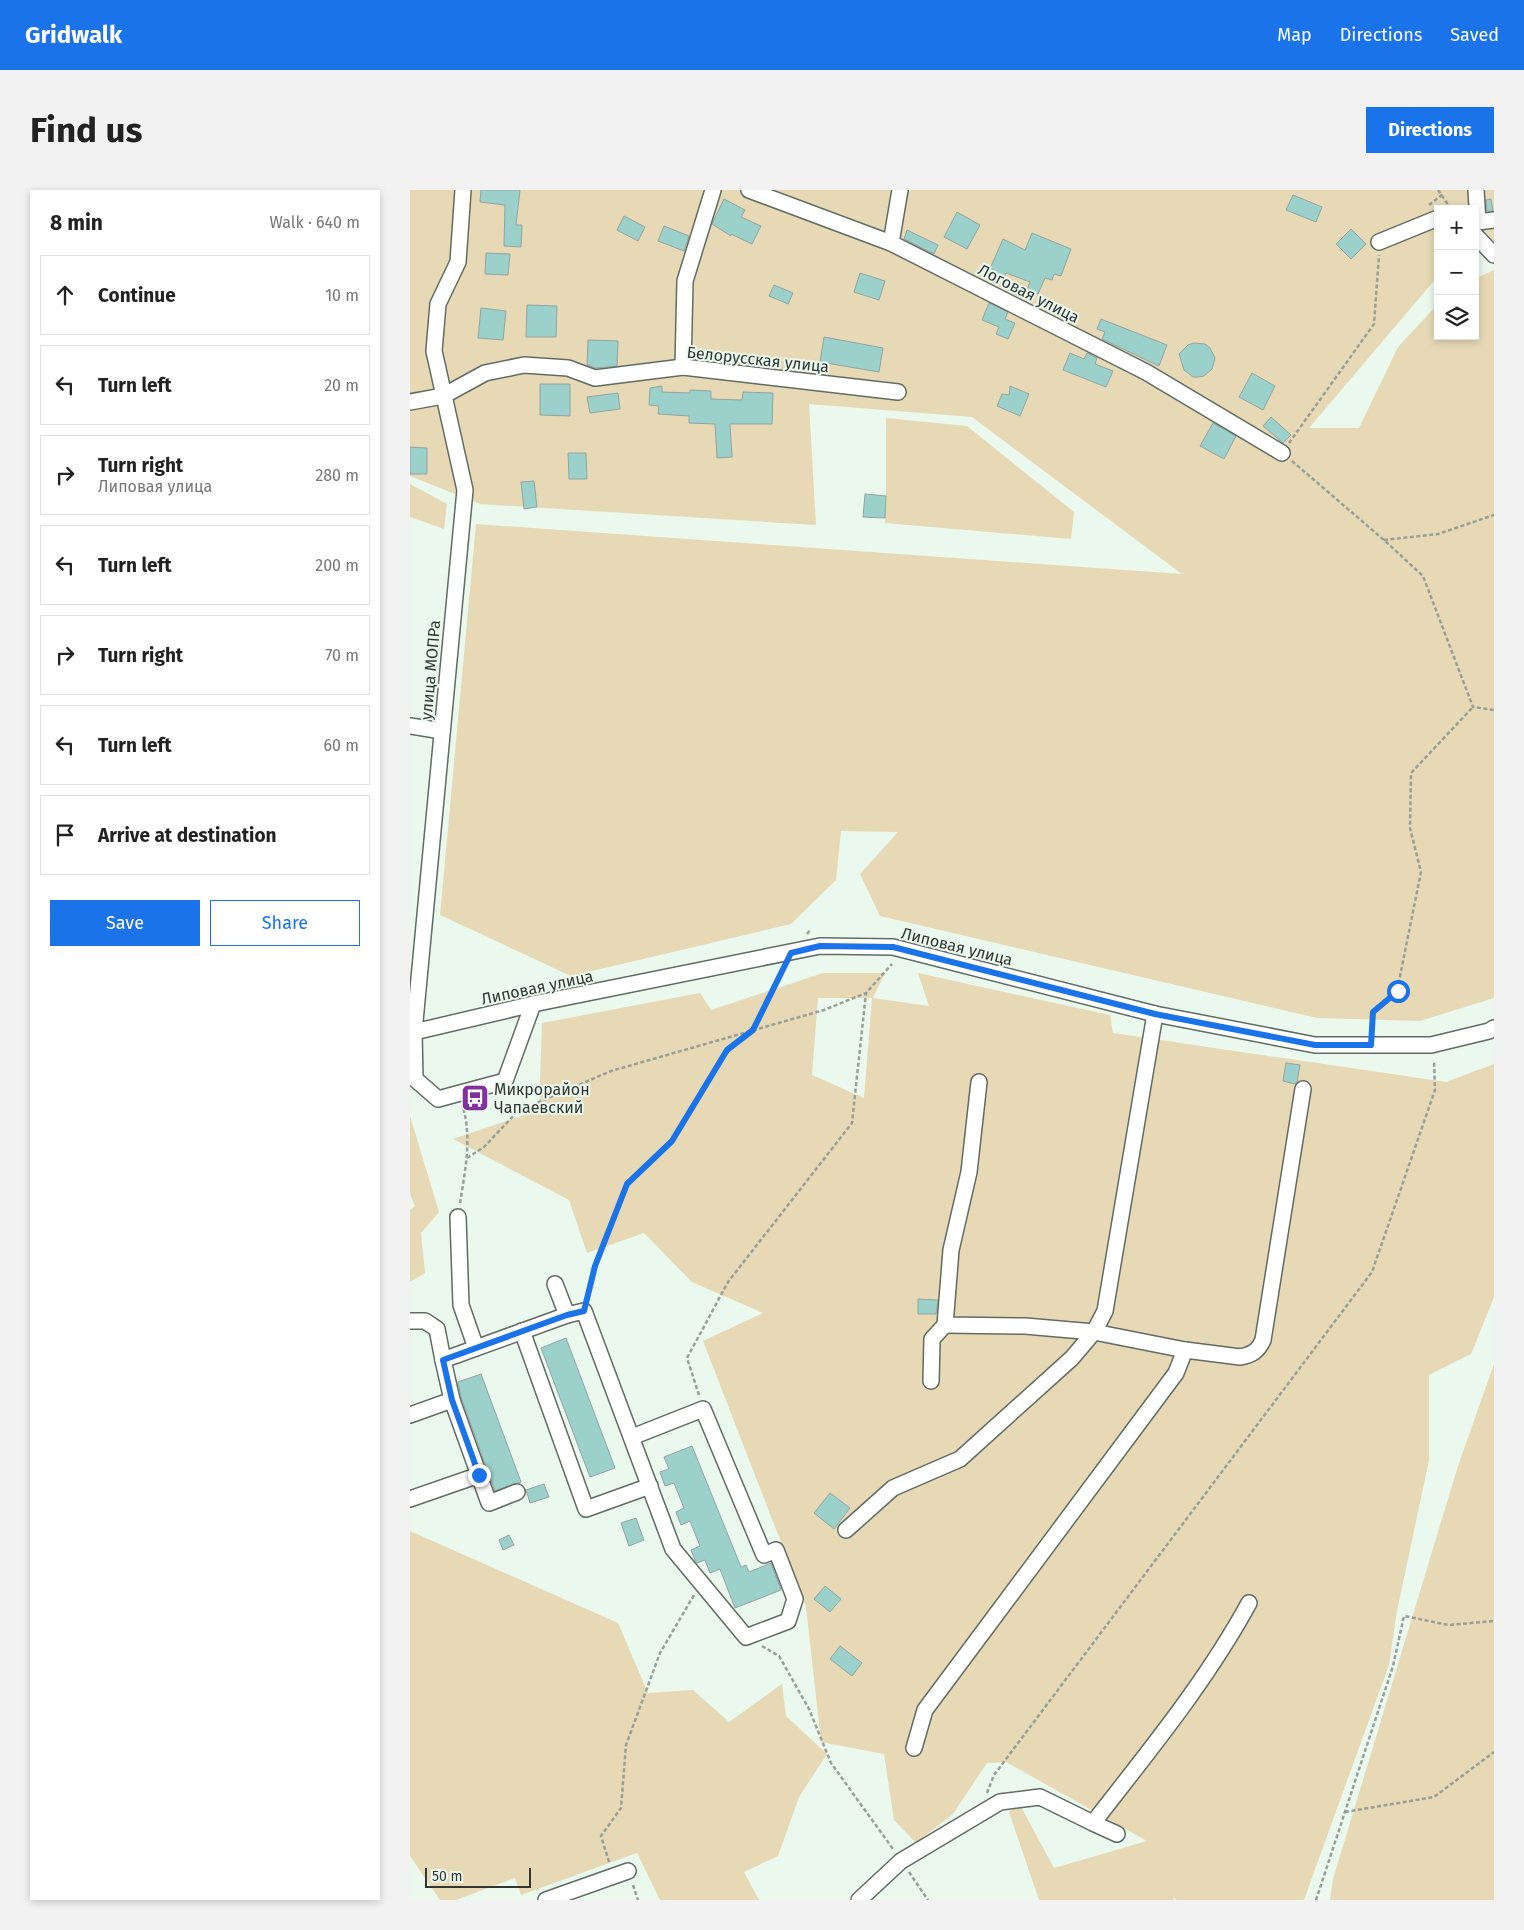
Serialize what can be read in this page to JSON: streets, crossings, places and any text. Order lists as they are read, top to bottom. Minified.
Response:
{"streets":{"street":["Логовая улица","Белорусская улица","улица МОПРа","Липовая улица"]},"crossings":[["Белорусская улица","улица МОПРа"],["улица МОПРа","Липовая улица"]],"places":{"bus stop":["Микрорайон Чапаевский"]},"scale_bar":"50 m","page":{"header":"Gridwalk","nav":["Map","Directions","Saved"],"buttons":["Directions",["Save","Share"]],"title":"Find us","heading":["8 min","Walk · 640 m"],"map_buttons":["+","−"],"list":[["Continue","10 m"],["Turn left","20 m"],["Turn right","Липовая улица","280 m"],["Turn left","200 m"],["Turn right","70 m"],["Turn left","60 m"],"Arrive at destination"],"scale":"50 m"}}
